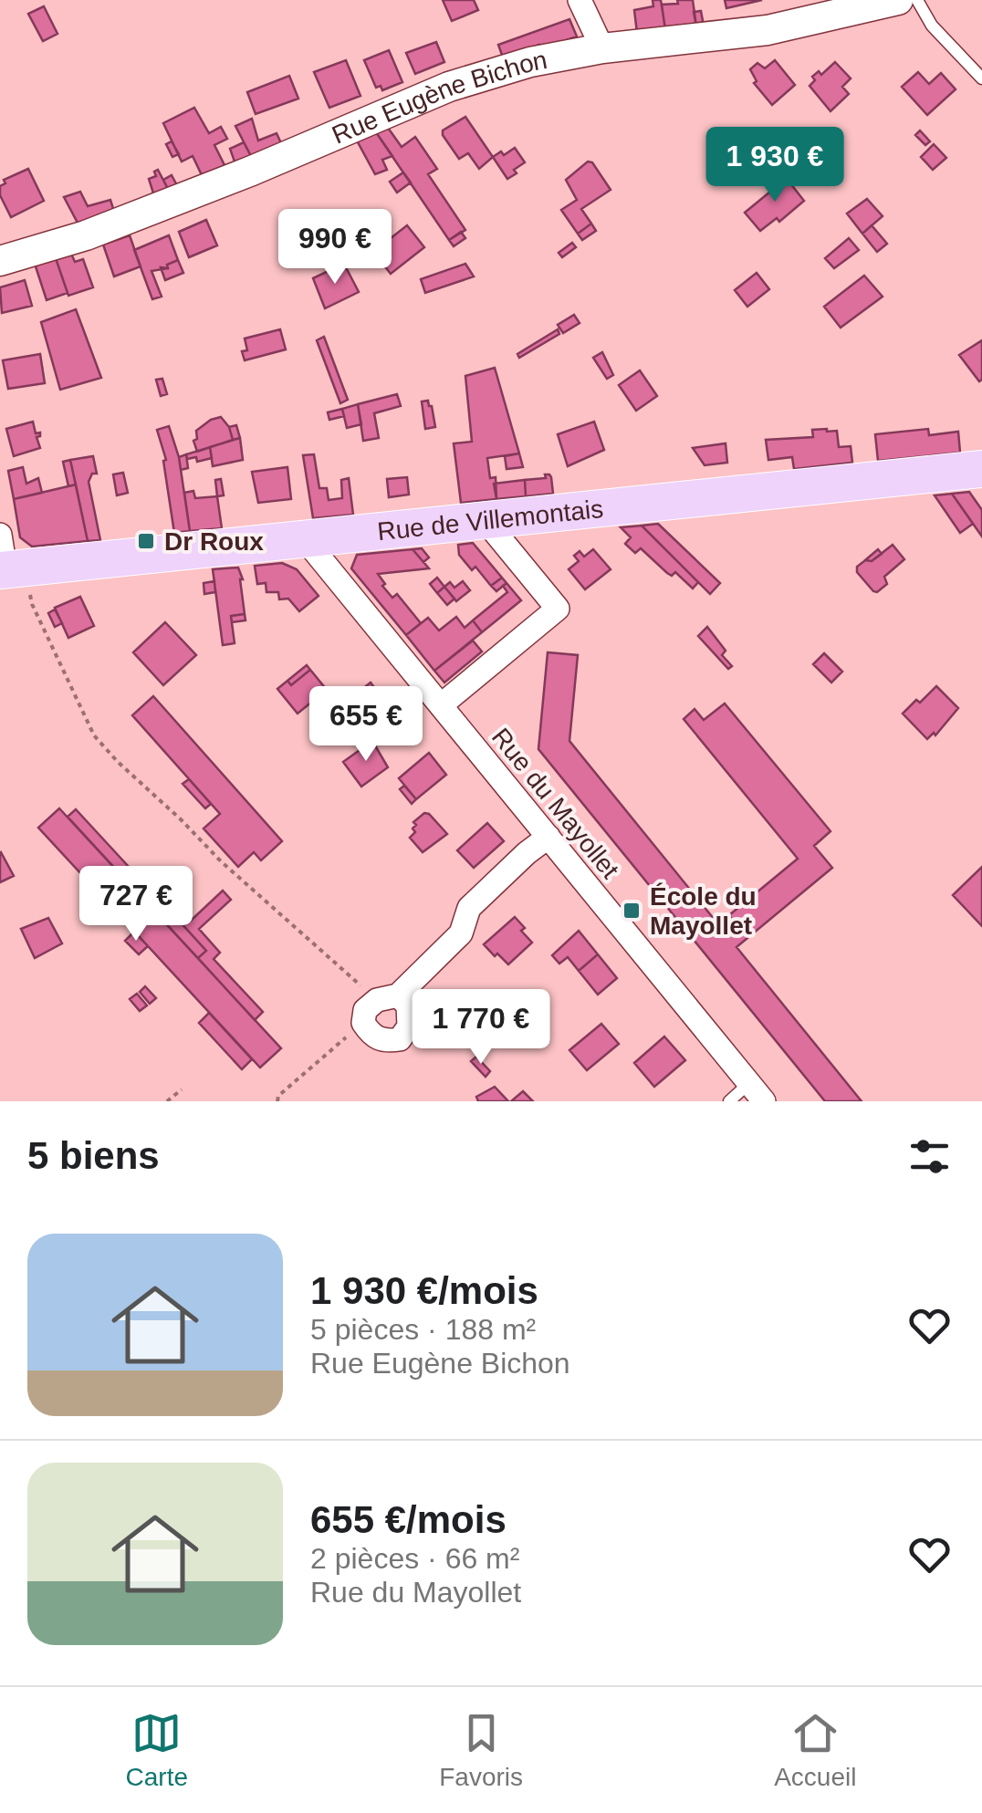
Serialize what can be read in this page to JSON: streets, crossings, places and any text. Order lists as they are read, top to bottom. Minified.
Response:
{"streets":{"main road":["Rue de Villemontais"],"street":["Rue Eugène Bichon","Rue du Mayollet"]},"crossings":[["Rue de Villemontais","Rue du Mayollet"]],"places":{"transit":["Dr Roux","École du Mayollet"]},"page":{"price":["1 930 €","990 €","655 €","727 €","1 770 €"],"heading":"5 biens","list":[{"name":"1 930 €/mois","note":"5 pièces · 188 m² · Rue Eugène Bichon"},{"name":"655 €/mois","note":"2 pièces · 66 m² · Rue du Mayollet"}],"tabs":["Carte","Favoris","Accueil"]}}
